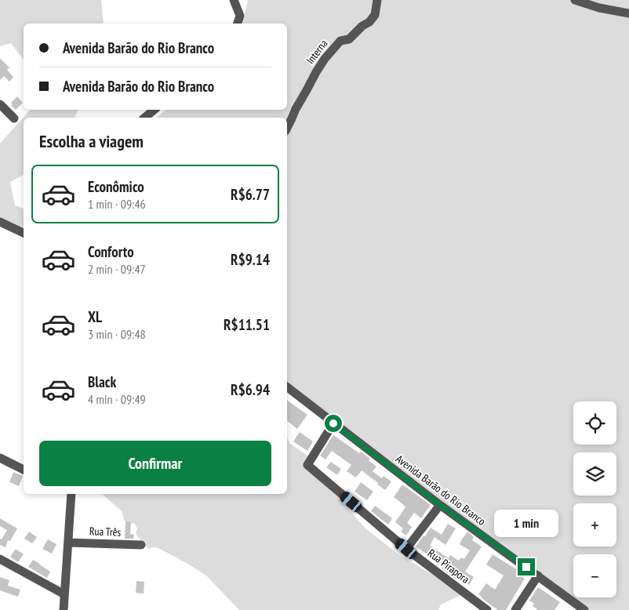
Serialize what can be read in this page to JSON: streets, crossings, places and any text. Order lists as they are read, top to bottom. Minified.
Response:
{"streets":{"street":["Interna","Avenida Barão do Rio Branco","Rua Três","Rua Pirapora"]},"crossings":[["Avenida Barão do Rio Branco","Rua Pirapora"]],"page":{"banner":["Avenida Barão do Rio Branco","Avenida Barão do Rio Branco"],"heading":"Escolha a viagem","list":[{"name":"Econômico","note":"1 min · 09:46","value":"R$6.77"},{"name":"Conforto","note":"2 min · 09:47","value":"R$9.14"},{"name":"XL","note":"3 min · 09:48","value":"R$11.51"},{"name":"Black","note":"4 min · 09:49","value":"R$6.94"}],"map_buttons":["+","−"],"buttons":"Confirmar","bubble":"1 min"}}
